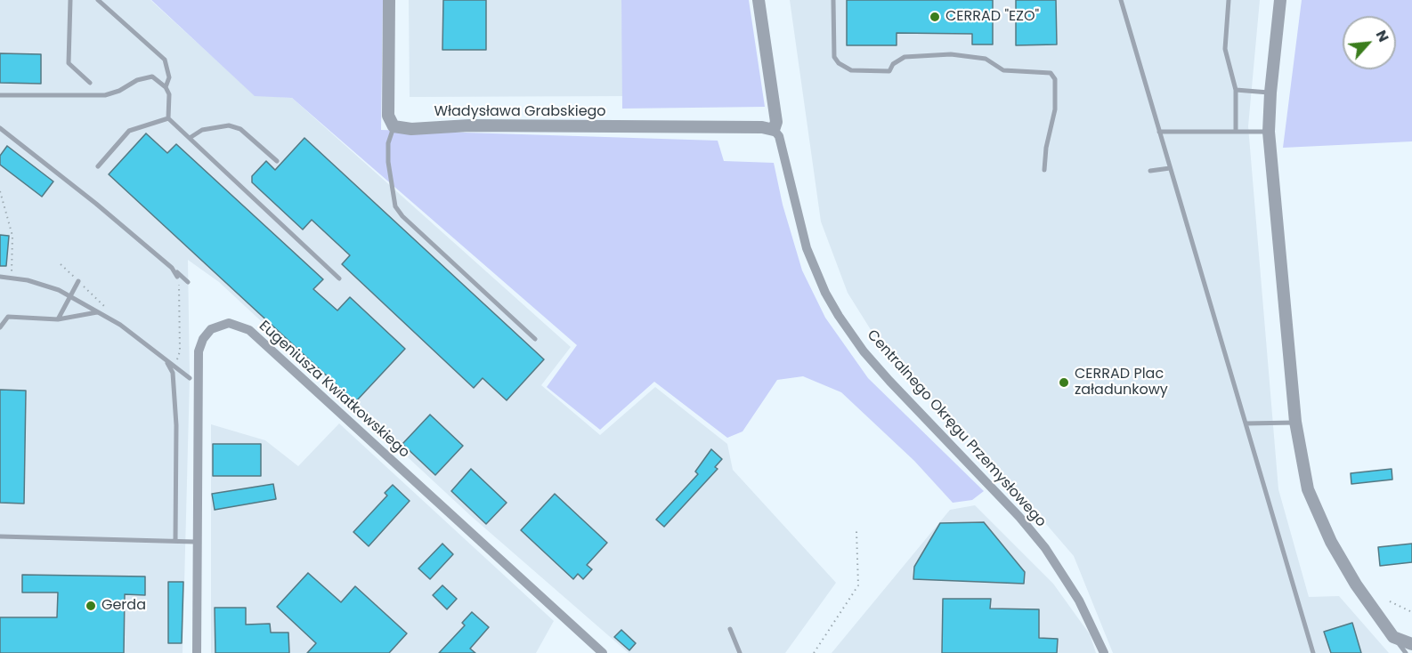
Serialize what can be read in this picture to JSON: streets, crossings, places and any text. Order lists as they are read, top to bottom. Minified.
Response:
{"streets":{"street":["Władysława Grabskiego","Eugeniusza Kwiatkowskiego","Centralnego Okręgu Przemysłowego"]},"crossings":[["Władysława Grabskiego","Centralnego Okręgu Przemysłowego"]],"places":["CERRAD \"EZO\"","CERRAD Plac załadunkowy","Gerda"],"north":"top right"}
